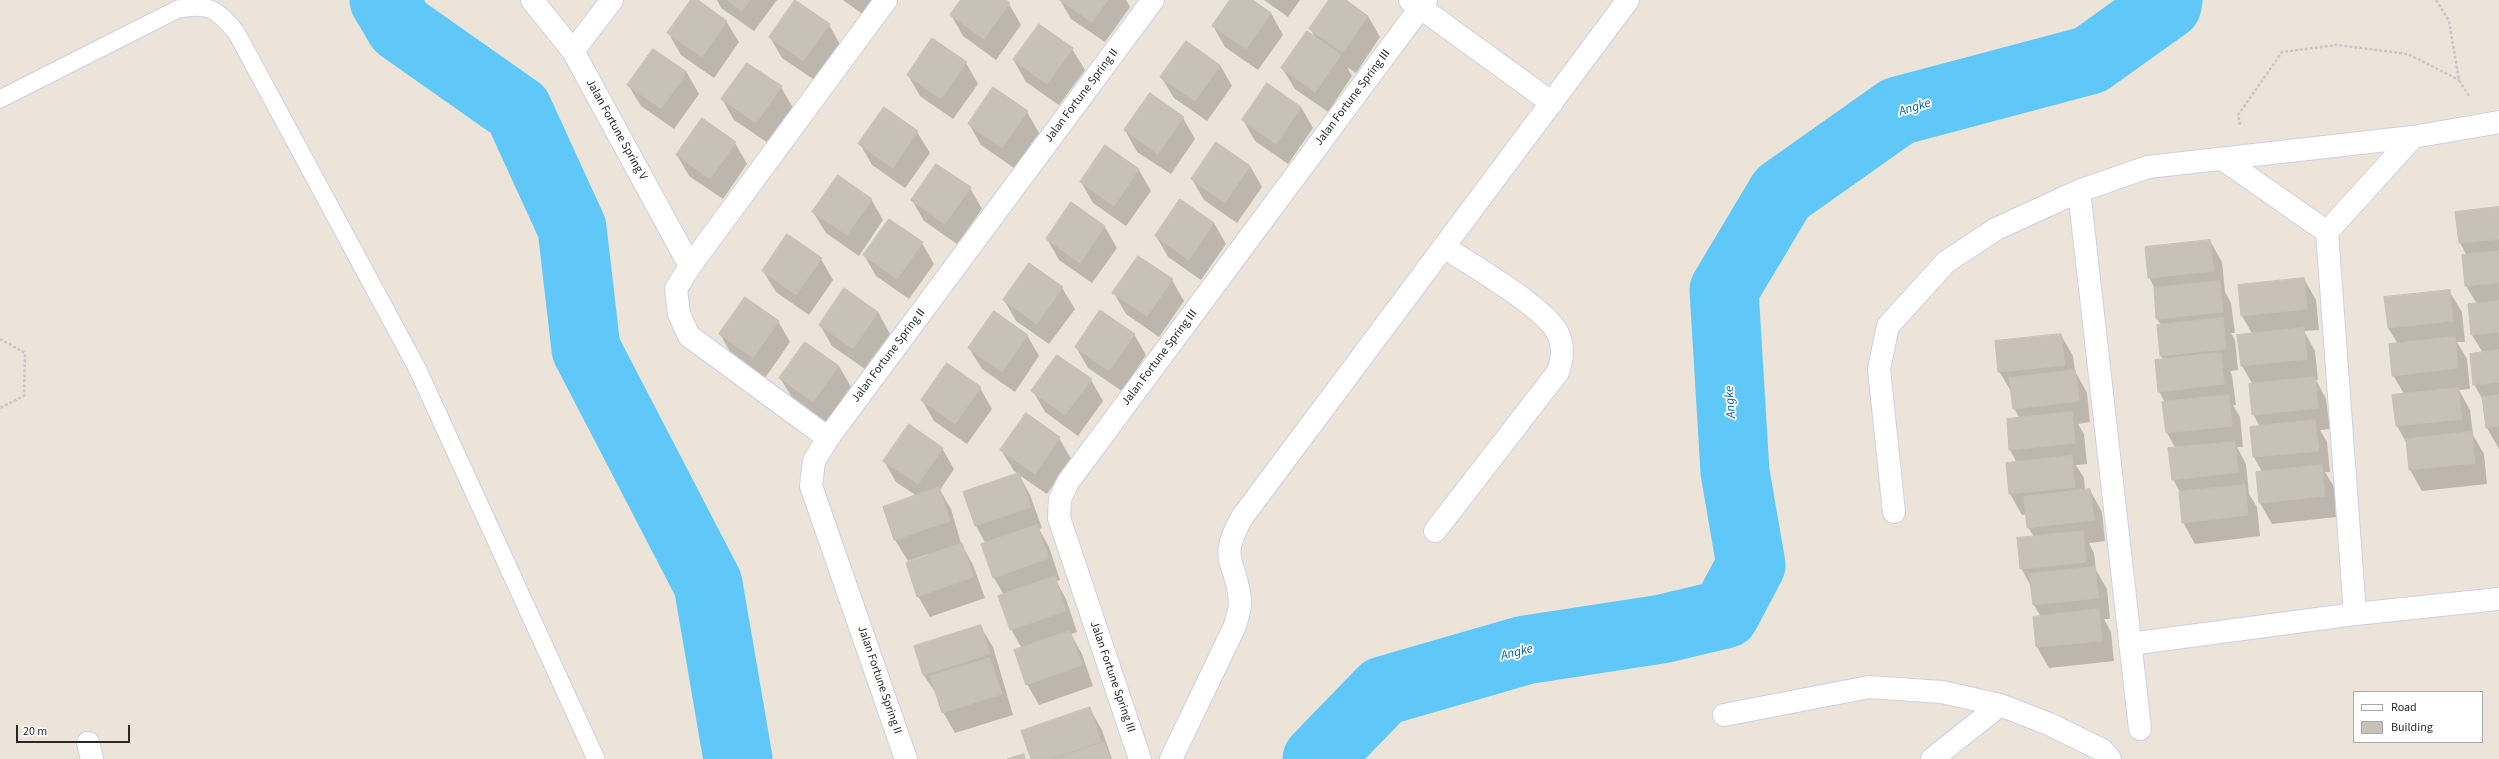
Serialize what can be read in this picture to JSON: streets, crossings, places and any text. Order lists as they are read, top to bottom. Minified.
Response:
{"streets":{"street":["Jalan Fortune Spring II","Jalan Fortune Spring III","Jalan Fortune Spring V"]},"water":["Angke"],"legend":["Road","Building"],"scale_bar":"20 m"}
